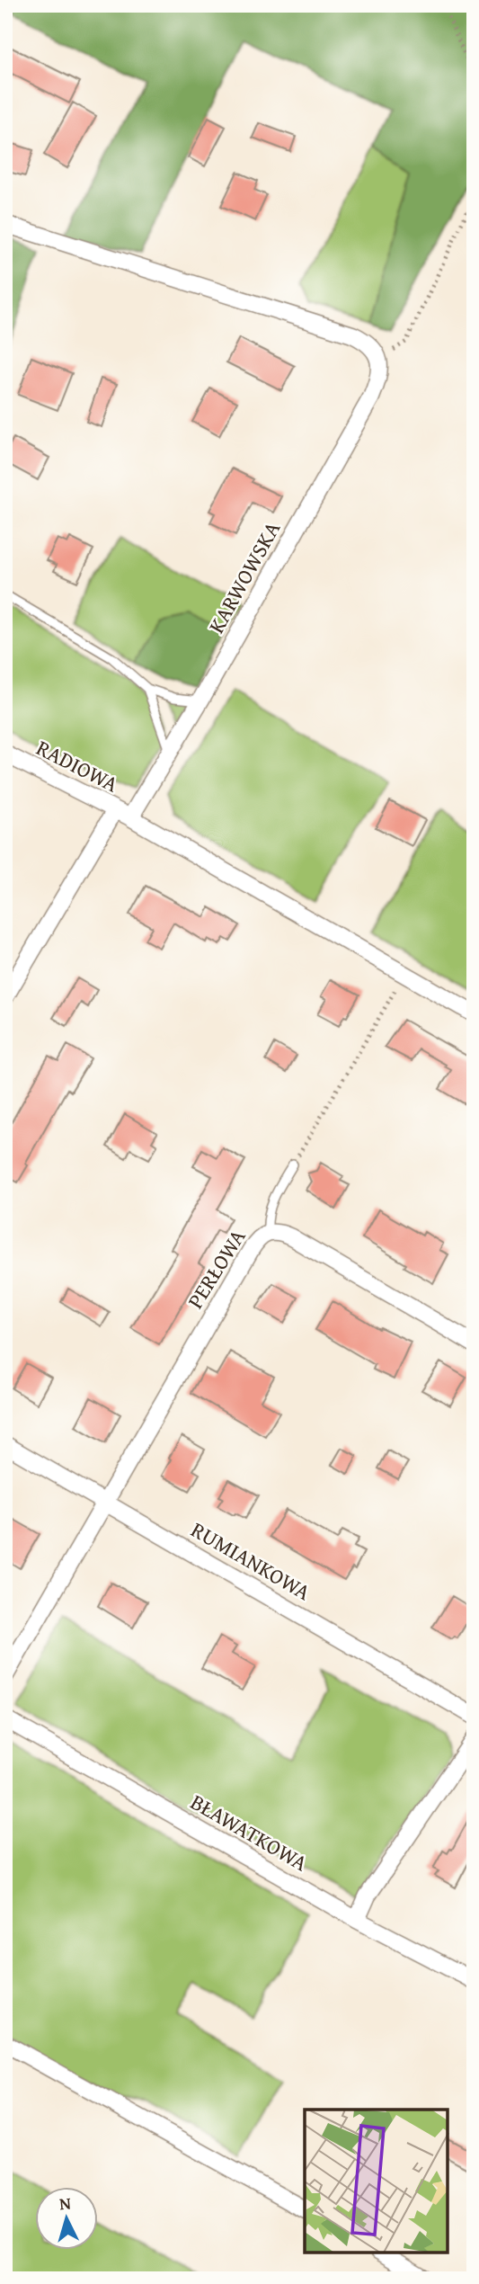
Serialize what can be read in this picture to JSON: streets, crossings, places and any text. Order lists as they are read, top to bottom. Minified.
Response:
{"streets":{"street":["KARWOWSKA","RADIOWA","PERŁOWA","RUMIANKOWA","BŁAWATKOWA"]},"crossings":[["KARWOWSKA","RADIOWA"],["PERŁOWA","RUMIANKOWA"]],"north":"top"}
